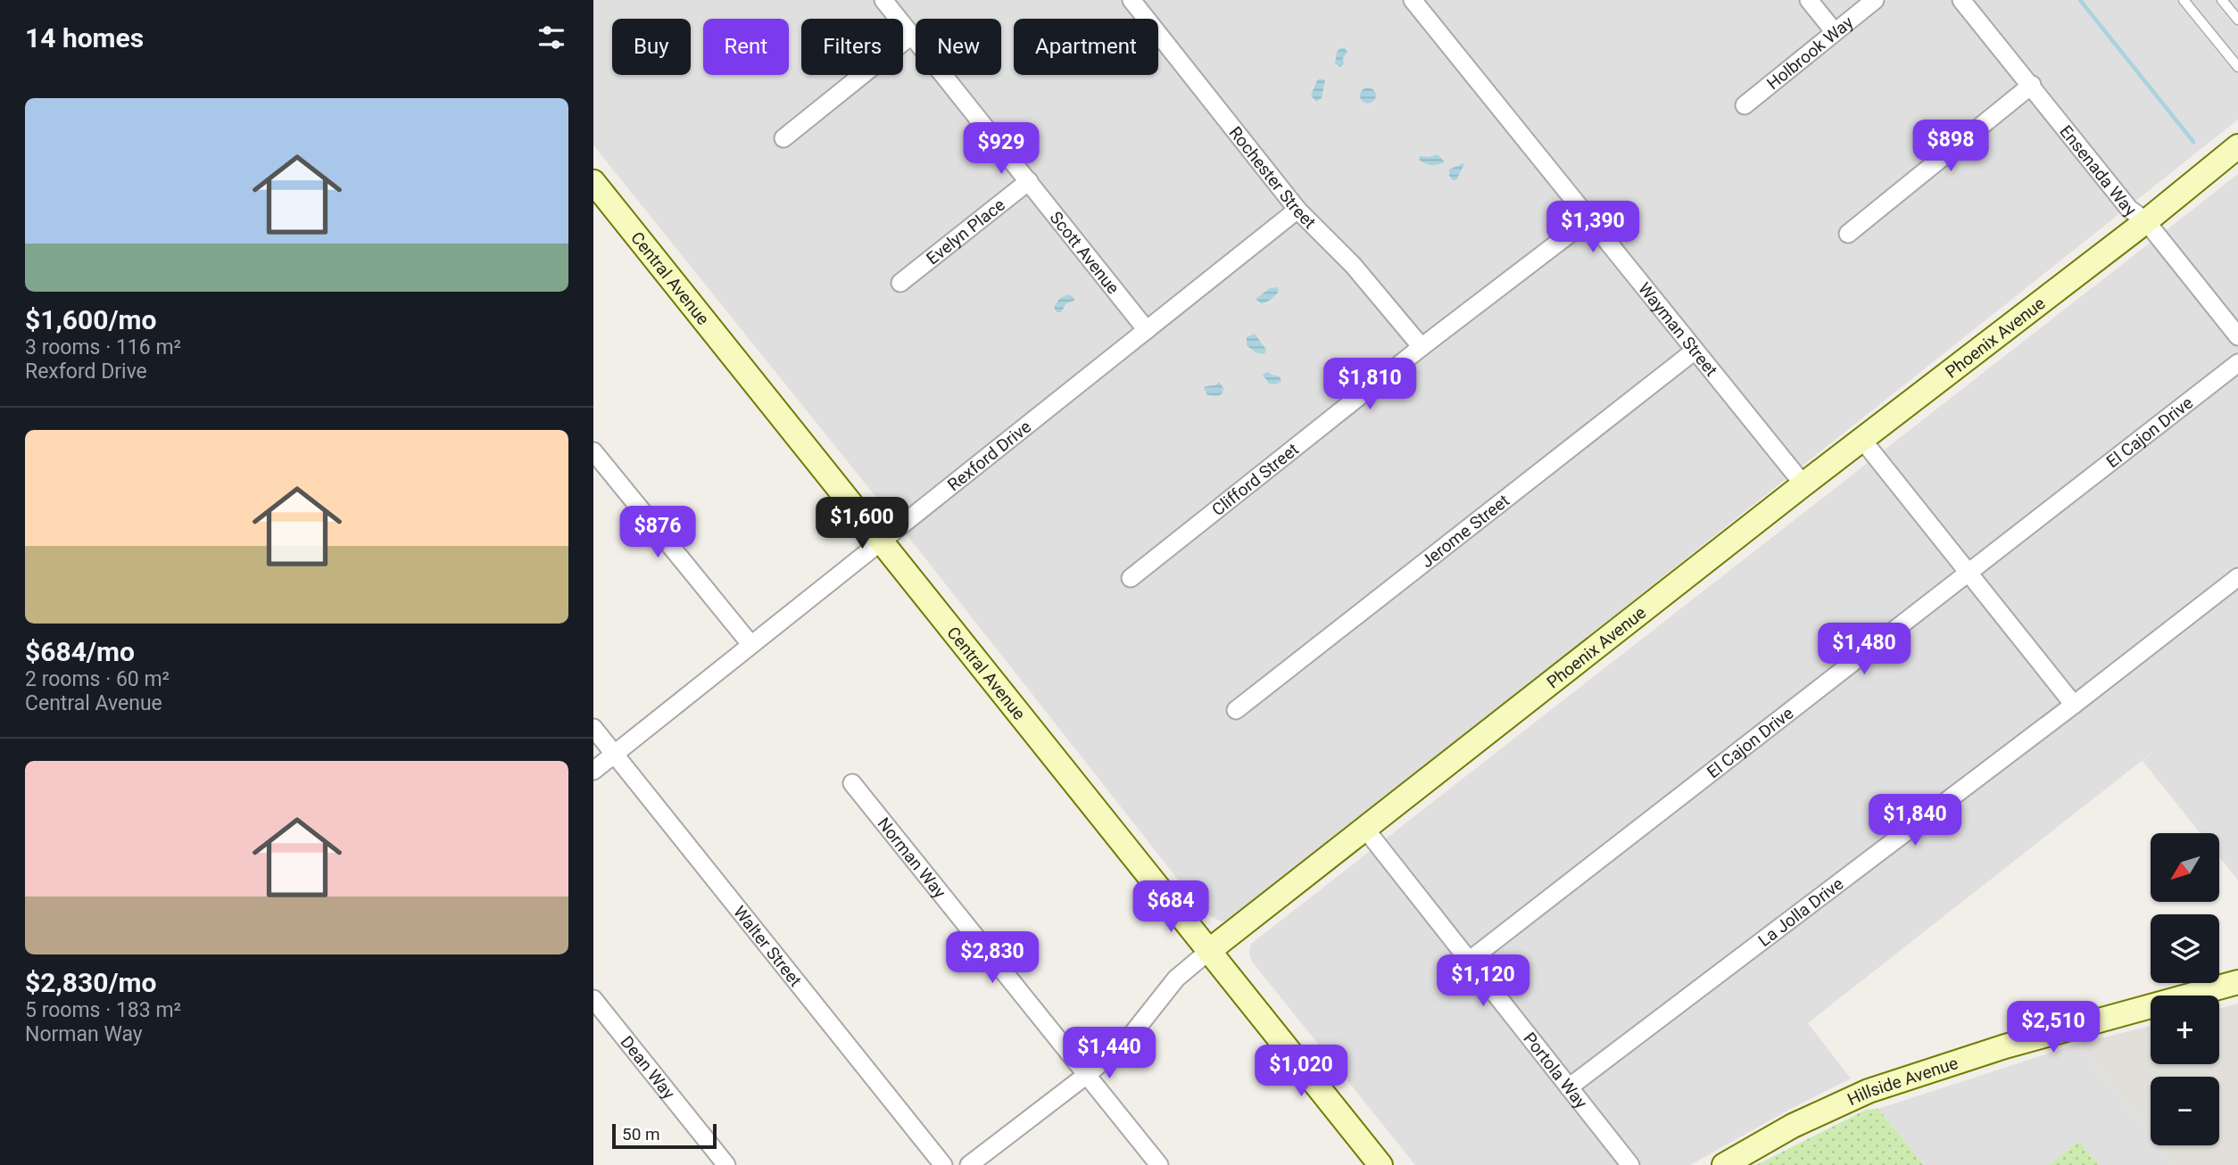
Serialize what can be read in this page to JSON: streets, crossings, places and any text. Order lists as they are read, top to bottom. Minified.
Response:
{"streets":{"street":["Holbrook Way","Ensenada Way","Rochester Street","Evelyn Place","Scott Avenue","Central Avenue","Wayman Street","Phoenix Avenue","El Cajon Drive","Rexford Drive","Clifford Street","Jerome Street","Norman Way","La Jolla Drive","Walter Street","Dean Way","Portola Way","Hillside Avenue"]},"crossings":[["Ensenada Way","Phoenix Avenue"],["Rochester Street","Rexford Drive"],["Rochester Street","Clifford Street"],["Evelyn Place","Scott Avenue"],["Scott Avenue","Rexford Drive"],["Central Avenue","Phoenix Avenue"],["Central Avenue","Rexford Drive"],["Wayman Street","Phoenix Avenue"],["Wayman Street","Clifford Street"],["Wayman Street","Jerome Street"],["Phoenix Avenue","Norman Way"],["Phoenix Avenue","Portola Way"],["El Cajon Drive","Portola Way"],["Rexford Drive","Walter Street"],["La Jolla Drive","Portola Way"]],"scale_bar":"50 m","north":"bottom left","page":{"heading":"14 homes","chip":["Buy","Rent","Filters","New","Apartment"],"list":[{"name":"$1,600/mo","note":"3 rooms · 116 m² · Rexford Drive"},{"name":"$684/mo","note":"2 rooms · 60 m² · Central Avenue"},{"name":"$2,830/mo","note":"5 rooms · 183 m² · Norman Way"}],"price":["$898","$929","$1,390","$1,810","$1,600","$876","$1,480","$1,840","$684","$2,830","$1,120","$2,510","$1,440","$1,020"],"map_buttons":["+","−"],"scale":"50 m"}}
